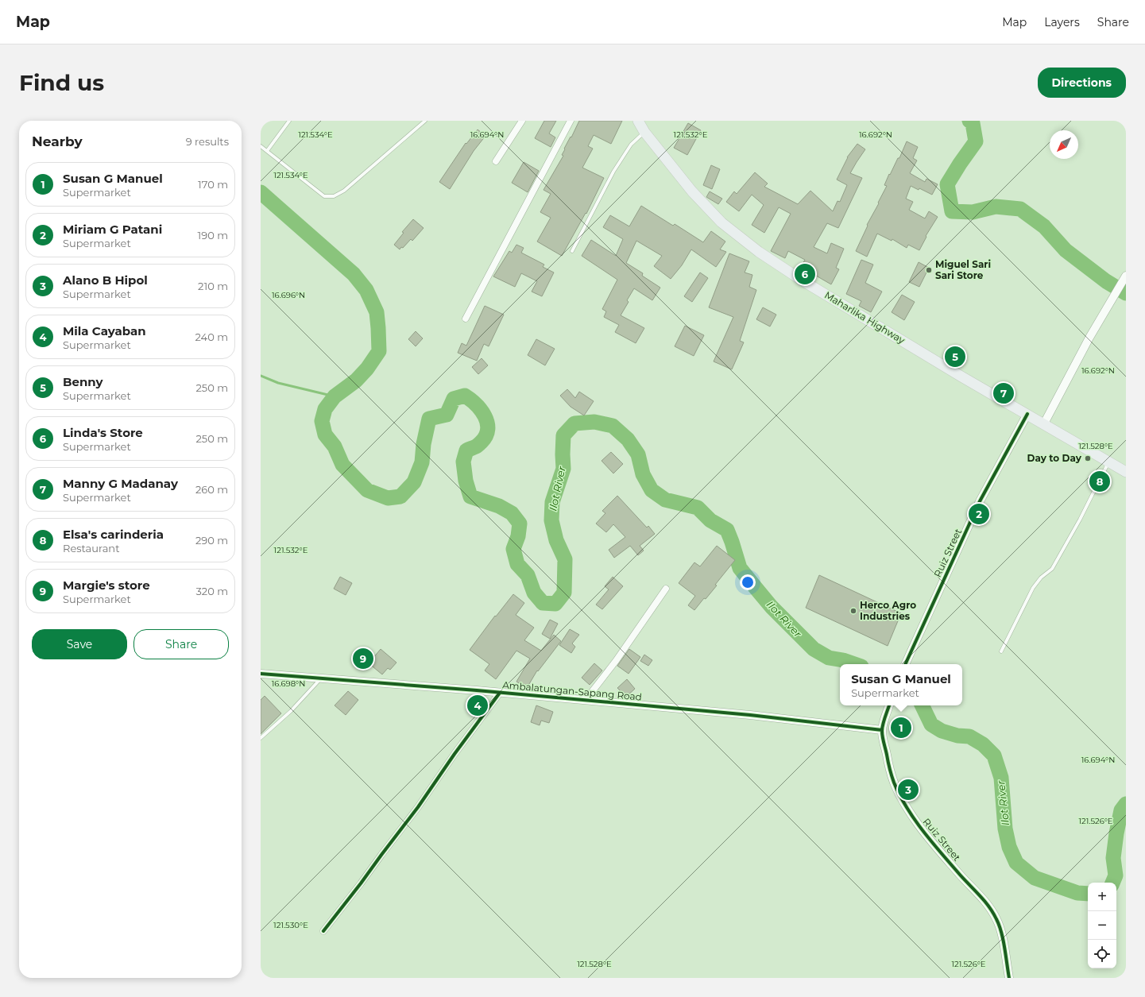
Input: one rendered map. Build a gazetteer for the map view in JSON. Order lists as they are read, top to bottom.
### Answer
{
  "streets": {
    "main road": ["Maharlika Highway"],
    "street": ["Ruiz Street", "Ambalatungan-Sapang Road"]
  },
  "crossings": [
    ["Maharlika Highway", "Ruiz Street"],
    ["Ruiz Street", "Ambalatungan-Sapang Road"]
  ],
  "water": ["Ilot River"],
  "places": ["Miguel Sari Sari Store", "Day to Day", "Herco Agro Industries"],
  "north": "bottom left",
  "page": {
    "header": "Map",
    "nav": ["Map", "Layers", "Share"],
    "buttons": [
      "Directions",
      ["Save", "Share"]
    ],
    "title": "Find us",
    "heading": ["Nearby", "9 results"],
    "list": [
      {
        "mark": "1",
        "name": "Susan G Manuel",
        "note": "Supermarket",
        "value": "170 m"
      },
      {
        "mark": "2",
        "name": "Miriam G Patani",
        "note": "Supermarket",
        "value": "190 m"
      },
      {
        "mark": "3",
        "name": "Alano B Hipol",
        "note": "Supermarket",
        "value": "210 m"
      },
      {
        "mark": "4",
        "name": "Mila Cayaban",
        "note": "Supermarket",
        "value": "240 m"
      },
      {
        "mark": "5",
        "name": "Benny",
        "note": "Supermarket",
        "value": "250 m"
      },
      {
        "mark": "6",
        "name": "Linda's Store",
        "note": "Supermarket",
        "value": "250 m"
      },
      {
        "mark": "7",
        "name": "Manny G Madanay",
        "note": "Supermarket",
        "value": "260 m"
      },
      {
        "mark": "8",
        "name": "Elsa's carinderia",
        "note": "Restaurant",
        "value": "290 m"
      },
      {
        "mark": "9",
        "name": "Margie's store",
        "note": "Supermarket",
        "value": "320 m"
      }
    ],
    "pins": [
      "6",
      "5",
      "7",
      "8",
      "2",
      "9",
      "4",
      "1",
      "3"
    ],
    "popup": ["Susan G Manuel", "Supermarket"],
    "map_buttons": ["+", "−"]
  },
  "coordinates": [
    "121.534°E",
    "16.694°N",
    "121.532°E",
    "16.692°N",
    "16.696°N",
    "121.528°E",
    "16.698°N",
    "121.526°E",
    "121.530°E"
  ]
}
